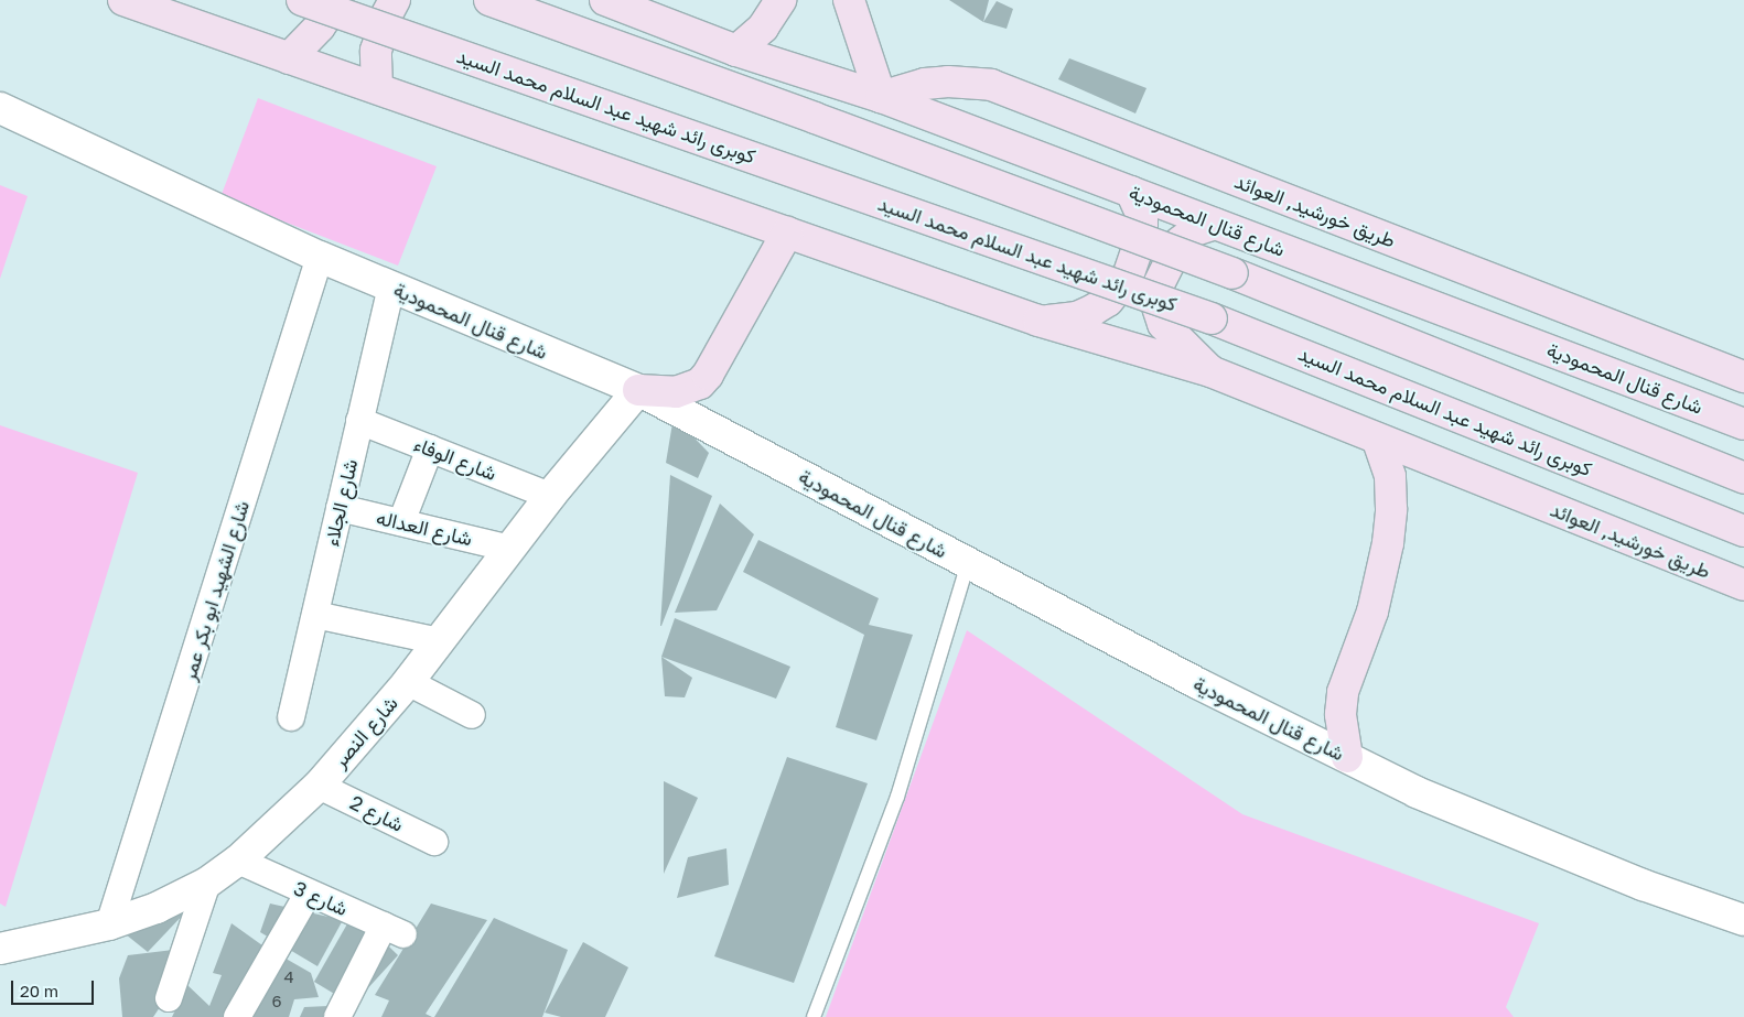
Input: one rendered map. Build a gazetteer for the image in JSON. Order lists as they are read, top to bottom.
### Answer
{
  "streets": {
    "main road": ["كوبرى رائد شهيد عبد السلام محمد السيد", "طريق خورشيد, العوائد", "شارع قنال المحمودية"],
    "street": [
      "شارع الوفاء",
      "شارع الجلاء",
      "شارع العداله",
      "شارع الشهيد ابو بكر عمر",
      "شارع النصر",
      "شارع 2",
      "شارع 3"
    ]
  },
  "crossings": [
    ["طريق خورشيد, العوائد", "شارع قنال المحمودية"],
    ["شارع قنال المحمودية", "شارع الجلاء"],
    ["شارع قنال المحمودية", "شارع الشهيد ابو بكر عمر"],
    ["شارع قنال المحمودية", "شارع النصر"],
    ["شارع الوفاء", "شارع الجلاء"],
    ["شارع الوفاء", "شارع النصر"],
    ["شارع الجلاء", "شارع العداله"],
    ["شارع العداله", "شارع النصر"],
    ["شارع الشهيد ابو بكر عمر", "شارع النصر"],
    ["شارع النصر", "شارع 2"],
    ["شارع النصر", "شارع 3"]
  ],
  "house_numbers": ["4", "6"],
  "scale_bar": "20 m"
}
